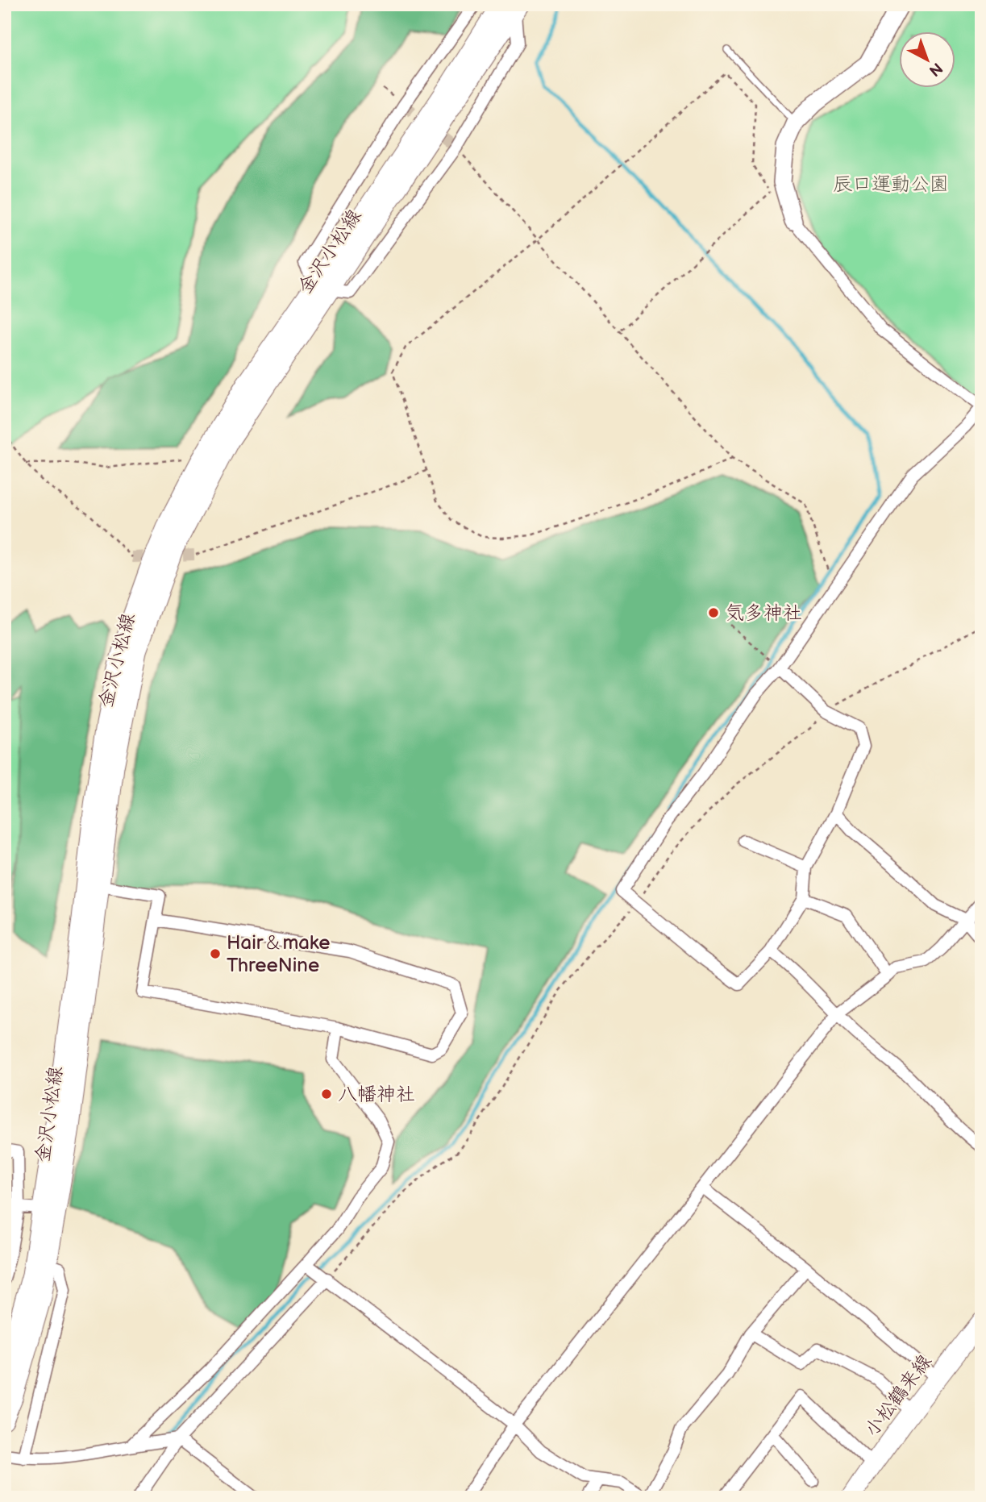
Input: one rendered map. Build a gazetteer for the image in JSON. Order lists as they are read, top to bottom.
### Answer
{
  "streets": {
    "main road": ["金沢小松線", "小松鶴来線"]
  },
  "parks": ["辰口運動公園"],
  "places": ["気多神社", "Hair＆make ThreeNine", "八幡神社"],
  "north": "bottom right"
}
